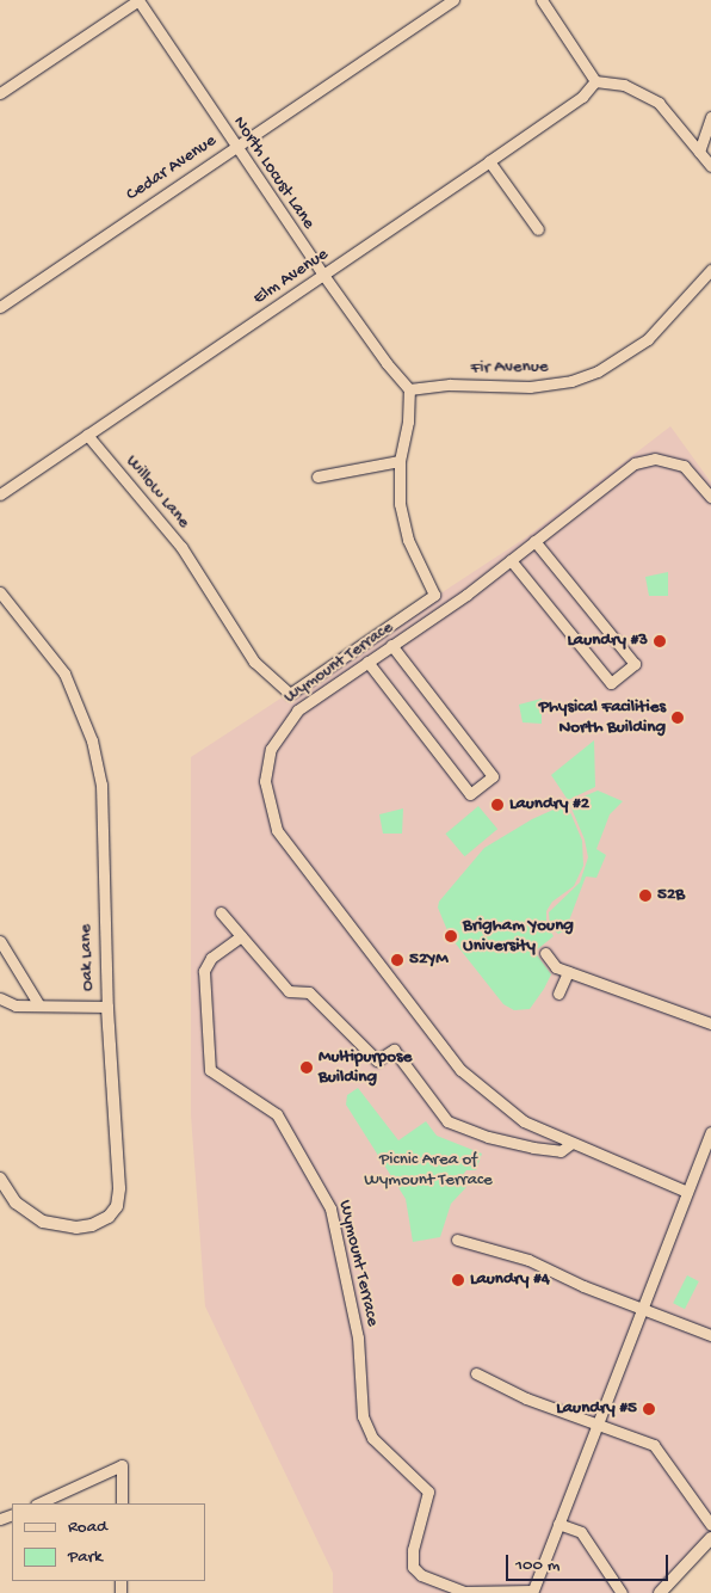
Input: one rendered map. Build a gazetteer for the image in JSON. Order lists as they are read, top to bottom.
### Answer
{
  "streets": {
    "street": [
      "Cedar Avenue",
      "North Locust Lane",
      "Elm Avenue",
      "Fir Avenue",
      "Willow Lane",
      "Wymount Terrace",
      "Oak Lane"
    ]
  },
  "crossings": [
    ["Cedar Avenue", "North Locust Lane"],
    ["North Locust Lane", "Elm Avenue"],
    ["North Locust Lane", "Fir Avenue"],
    ["Elm Avenue", "Willow Lane"]
  ],
  "parks": ["Picnic Area of Wymount Terrace"],
  "places": [
    "Laundry #3",
    "Physical Facilities North Building",
    "Laundry #2",
    "52B",
    "Brigham Young University",
    "52YM",
    "Multipurpose Building",
    "Laundry #4",
    "Laundry #5"
  ],
  "legend": ["Road", "Park"],
  "scale_bar": "100 m"
}
